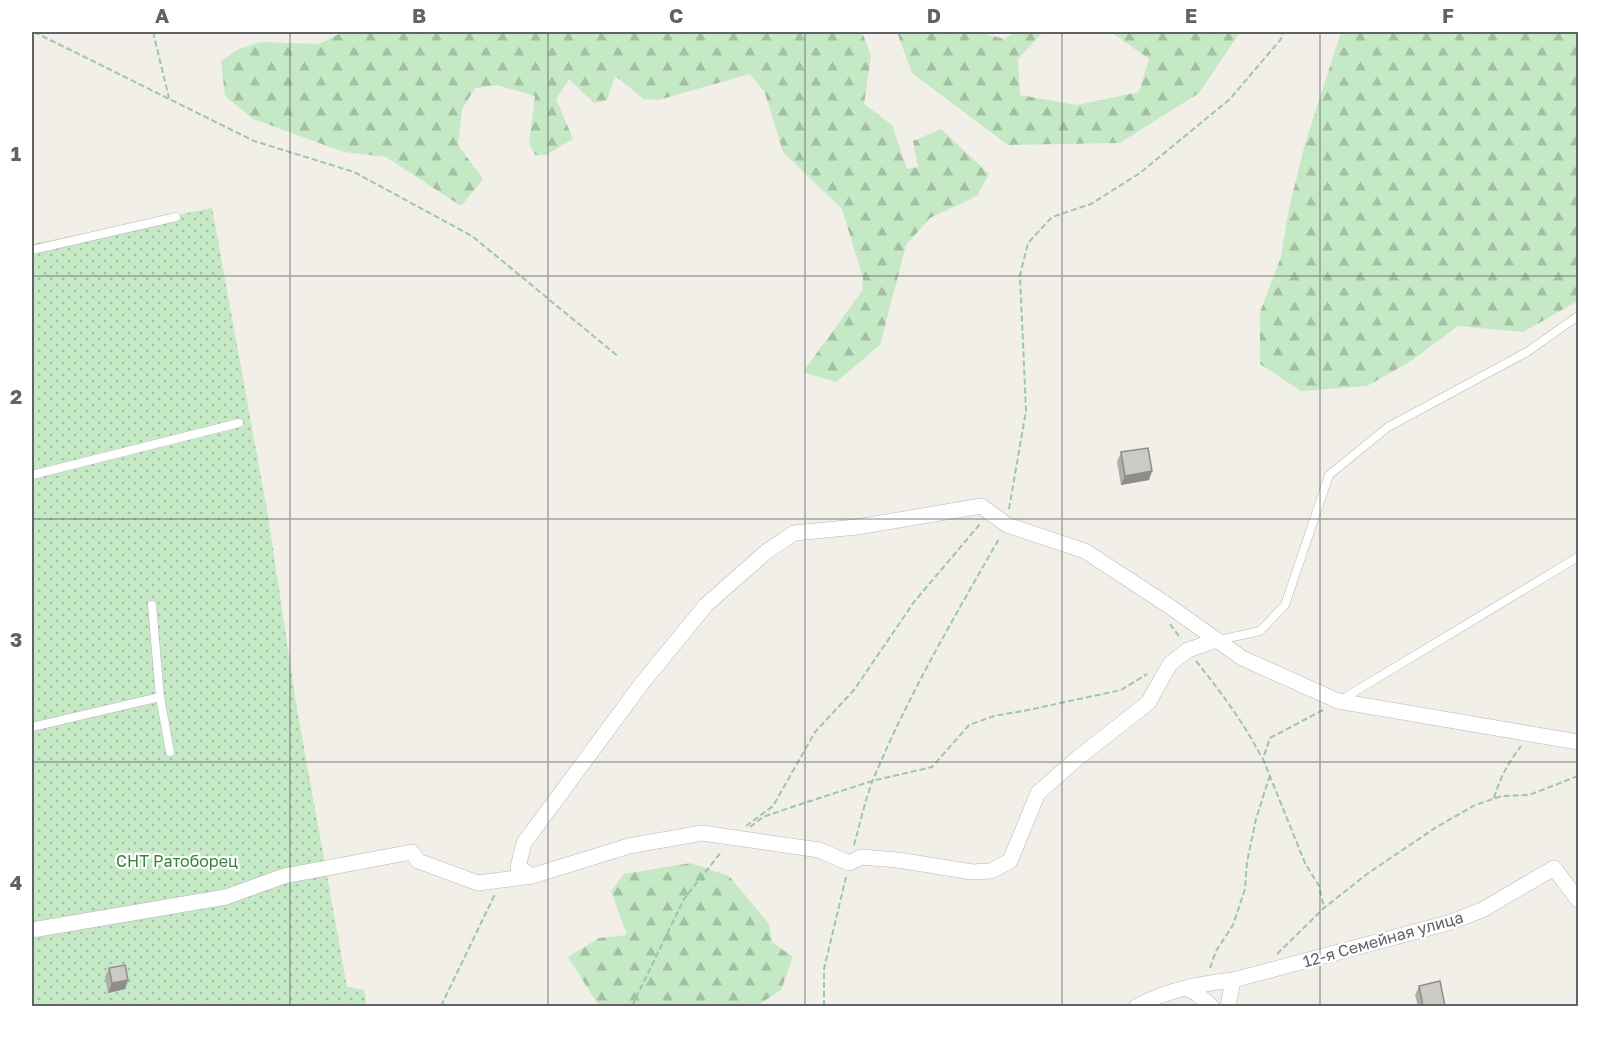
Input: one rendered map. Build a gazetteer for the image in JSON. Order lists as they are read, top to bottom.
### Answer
{
  "streets": {
    "street": ["12-я Семейная улица"]
  },
  "parks": ["СНТ Ратоборец"],
  "grid": {
    "columns": [
      "A",
      "B",
      "C",
      "D",
      "E",
      "F"
    ],
    "rows": [
      "1",
      "2",
      "3",
      "4"
    ]
  }
}
